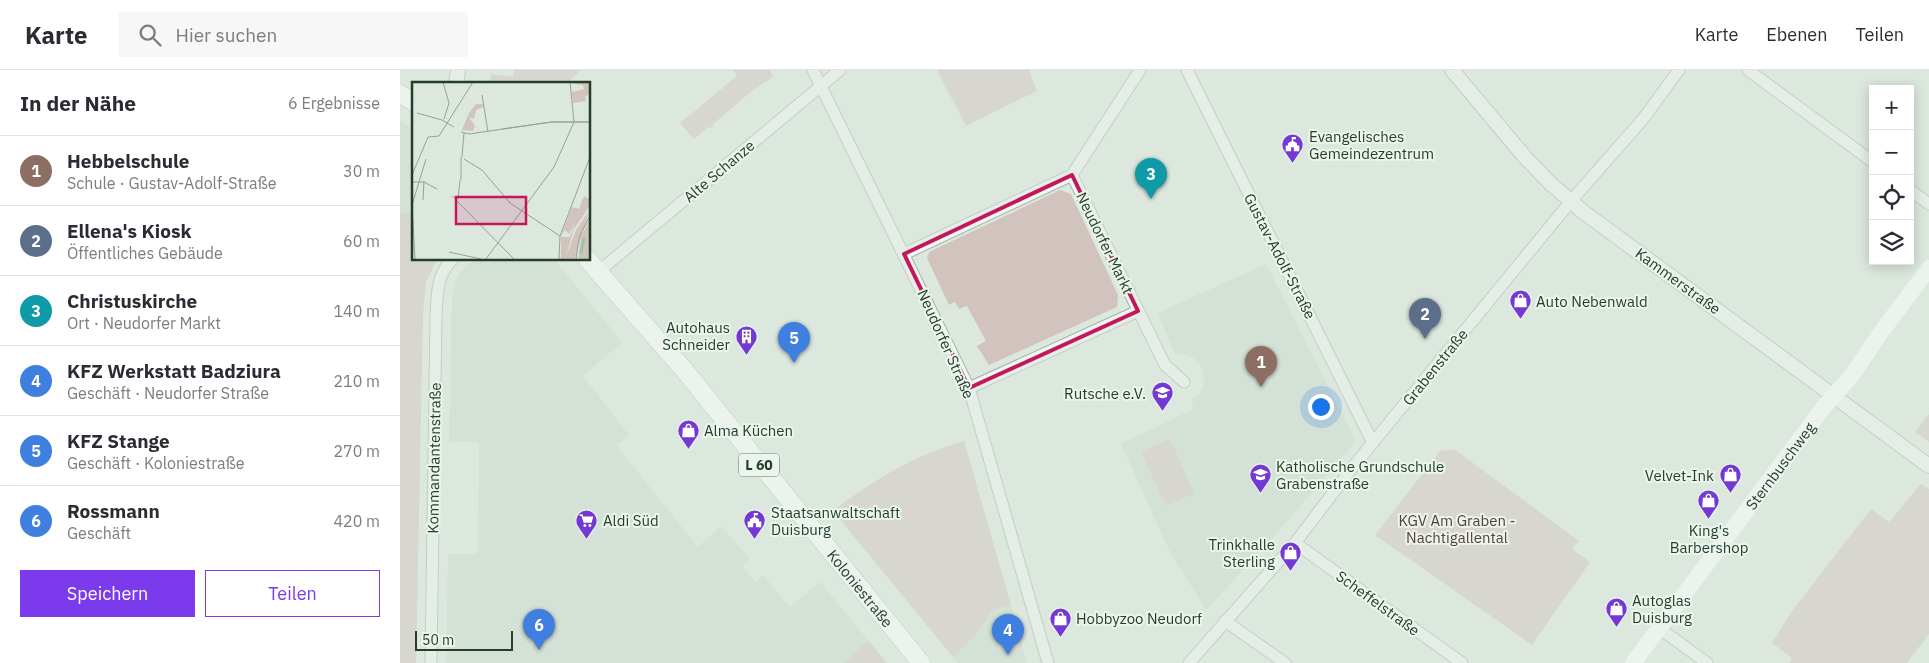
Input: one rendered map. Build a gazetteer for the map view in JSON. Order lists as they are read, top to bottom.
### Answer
{
  "streets": {
    "main road": ["L 60", "Sternbuschweg", "Koloniestraße"],
    "street": [
      "Alte Schanze",
      "Neudorfer Markt",
      "Gustav-Adolf-Straße",
      "Kammerstraße",
      "Neudorfer Straße",
      "Grabenstraße",
      "Kommandantenstraße",
      "Scheffelstraße"
    ]
  },
  "crossings": [
    ["Alte Schanze", "Neudorfer Straße"],
    ["Alte Schanze", "Koloniestraße"],
    ["Neudorfer Markt", "Neudorfer Straße"],
    ["Gustav-Adolf-Straße", "Grabenstraße"],
    ["Kammerstraße", "Grabenstraße"],
    ["Kammerstraße", "Sternbuschweg"],
    ["Grabenstraße", "Scheffelstraße"]
  ],
  "parks": ["KGV Am Graben - Nachtigallental"],
  "places": {
    "public building": ["Evangelisches Gemeindezentrum", "Staatsanwaltschaft Duisburg"],
    "shop": [
      "Auto Nebenwald",
      "Alma Küchen",
      "Velvet-Ink",
      "King's Barbershop",
      "Trinkhalle Sterling",
      "Autoglas Duisburg",
      "Hobbyzoo Neudorf"
    ],
    "building": ["Autohaus Schneider"],
    "school or university": ["Rutsche e.V.", "Katholische Grundschule Grabenstraße"],
    "supermarket": ["Aldi Süd"]
  },
  "scale_bar": "50 m",
  "page": {
    "header": "Karte",
    "search": "Hier suchen",
    "nav": ["Karte", "Ebenen", "Teilen"],
    "heading": ["In der Nähe", "6 Ergebnisse"],
    "map_buttons": ["+", "−"],
    "list": [
      {
        "mark": "1",
        "name": "Hebbelschule",
        "note": "Schule · Gustav-Adolf-Straße",
        "value": "30 m"
      },
      {
        "mark": "2",
        "name": "Ellena's Kiosk",
        "note": "Öffentliches Gebäude",
        "value": "60 m"
      },
      {
        "mark": "3",
        "name": "Christuskirche",
        "note": "Ort · Neudorfer Markt",
        "value": "140 m"
      },
      {
        "mark": "4",
        "name": "KFZ Werkstatt Badziura",
        "note": "Geschäft · Neudorfer Straße",
        "value": "210 m"
      },
      {
        "mark": "5",
        "name": "KFZ Stange",
        "note": "Geschäft · Koloniestraße",
        "value": "270 m"
      },
      {
        "mark": "6",
        "name": "Rossmann",
        "note": "Geschäft",
        "value": "420 m"
      }
    ],
    "pins": [
      "3",
      "2",
      "5",
      "1",
      "6",
      "4"
    ],
    "buttons": ["Speichern", "Teilen"],
    "scale": "50 m"
  }
}
